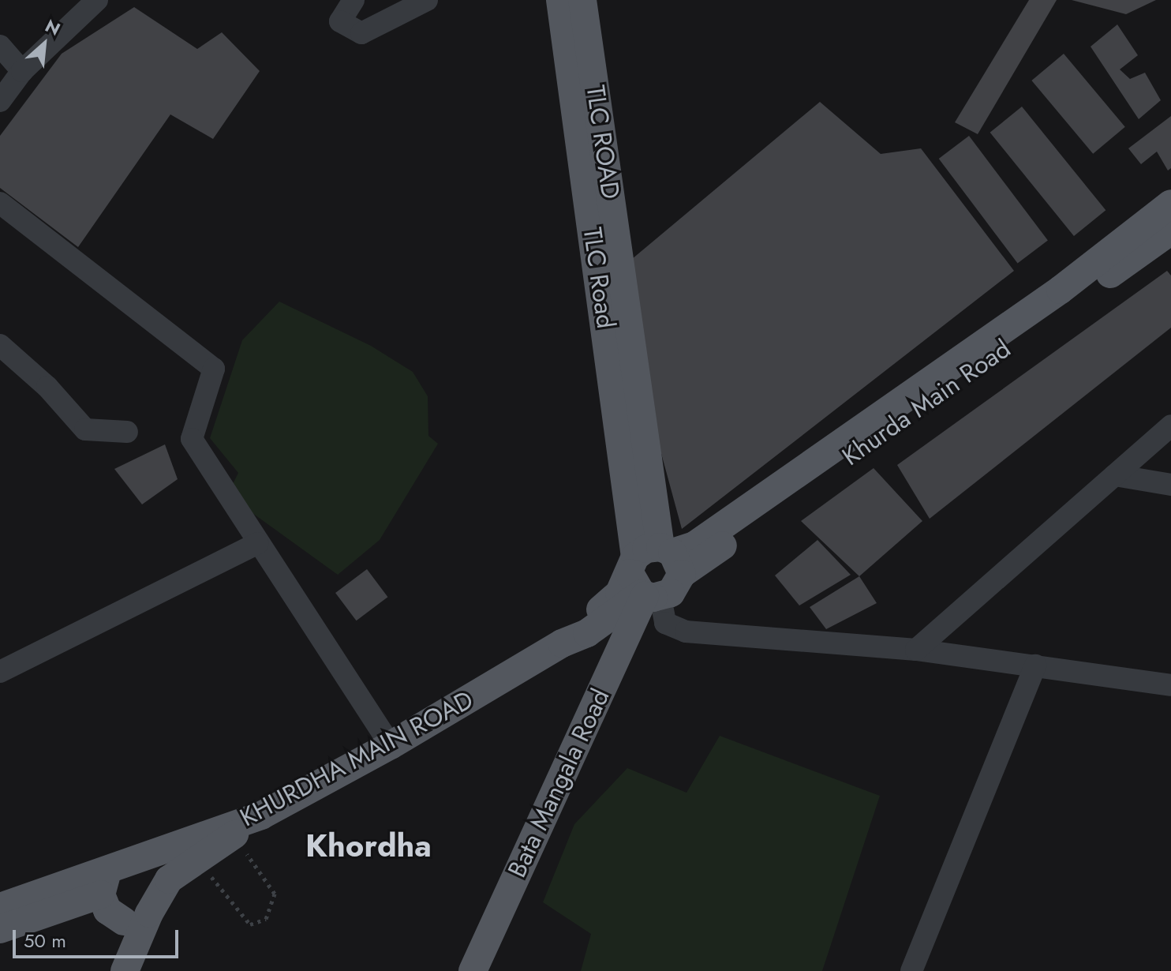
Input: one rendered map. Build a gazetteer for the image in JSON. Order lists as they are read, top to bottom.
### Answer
{
  "streets": {
    "main road": [
      "TLC ROAD",
      "TLC Road",
      "Khurda Main Road",
      "KHURDHA MAIN ROAD",
      "Bata Mangala Road"
    ]
  },
  "crossings": [
    ["TLC ROAD", "TLC Road"],
    ["TLC ROAD", "Khurda Main Road"],
    ["TLC ROAD", "KHURDHA MAIN ROAD"],
    ["TLC ROAD", "Bata Mangala Road"],
    ["TLC Road", "Khurda Main Road"],
    ["TLC Road", "KHURDHA MAIN ROAD"],
    ["TLC Road", "Bata Mangala Road"],
    ["Khurda Main Road", "KHURDHA MAIN ROAD"],
    ["Khurda Main Road", "Bata Mangala Road"],
    ["KHURDHA MAIN ROAD", "Bata Mangala Road"]
  ],
  "districts": ["Khordha"],
  "scale_bar": "50 m",
  "north": "top right"
}
